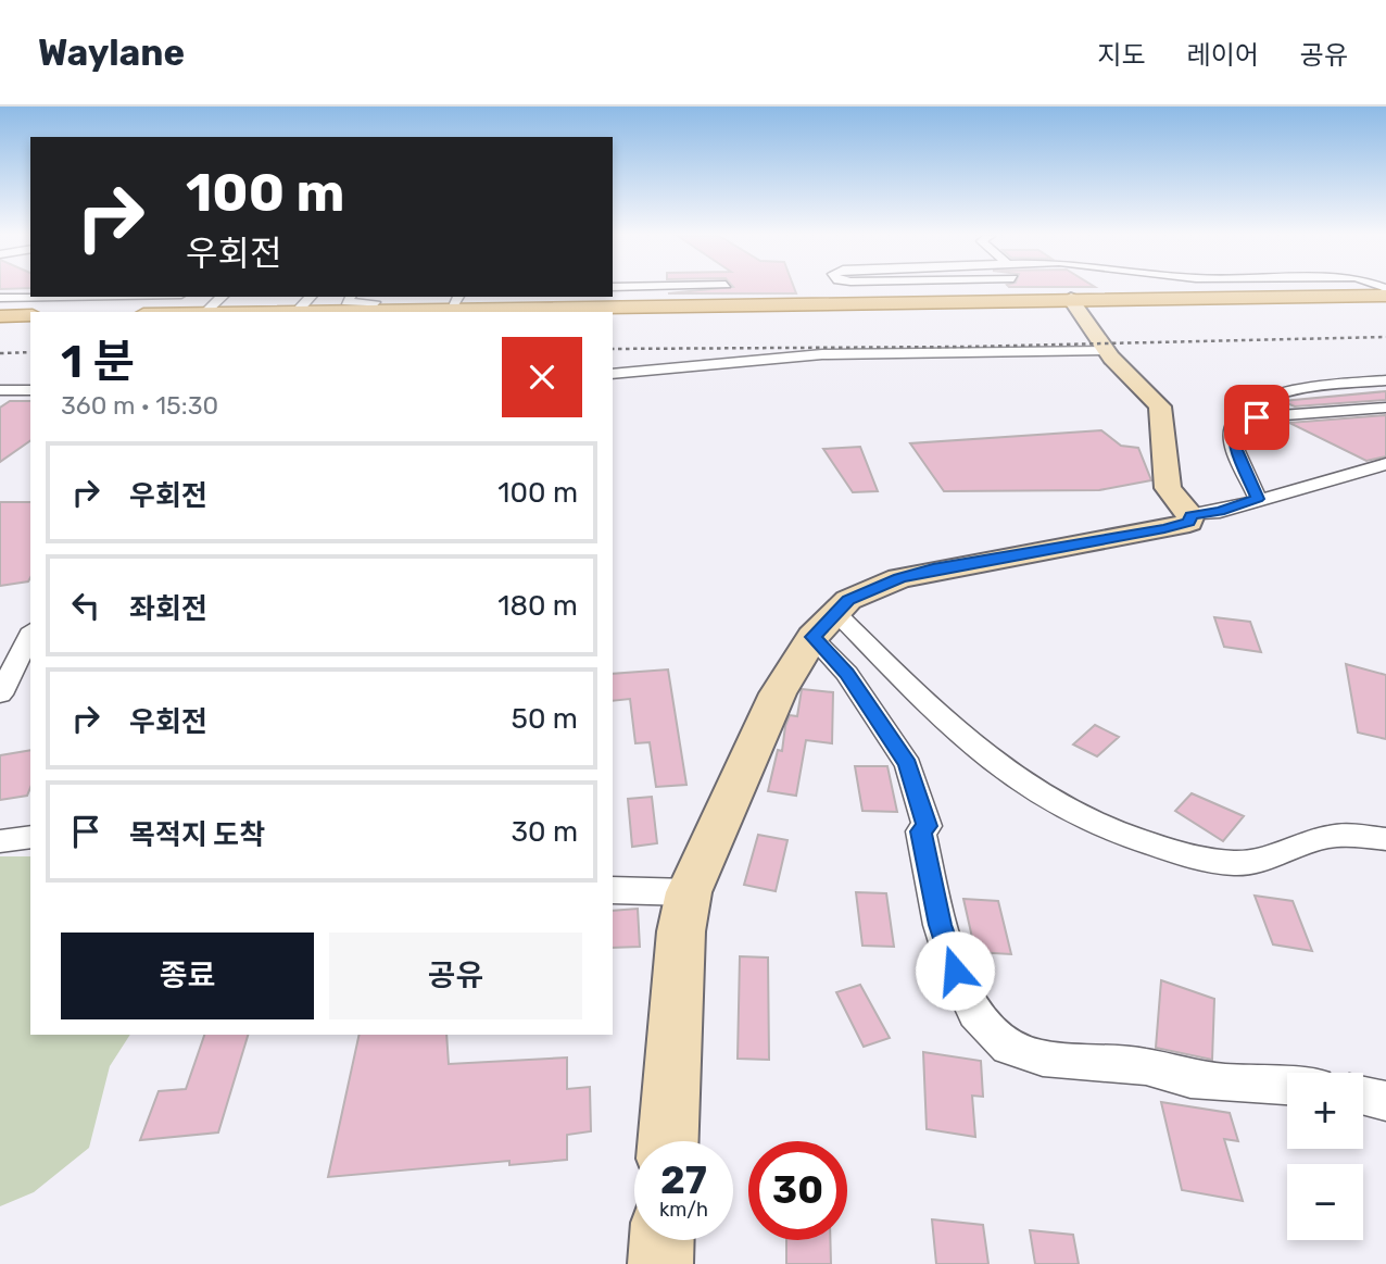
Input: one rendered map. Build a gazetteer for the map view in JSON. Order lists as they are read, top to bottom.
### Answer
{
  "page": {
    "header": "Waylane",
    "nav": ["지도", "레이어", "공유"],
    "turn": ["100 m", "우회전"],
    "heading": ["1 분", "360 m · 15:30"],
    "list": [
      {
        "name": "우회전",
        "value": "100 m"
      },
      {
        "name": "좌회전",
        "value": "180 m"
      },
      {
        "name": "우회전",
        "value": "50 m"
      },
      {
        "name": "목적지 도착",
        "value": "30 m"
      }
    ],
    "buttons": ["종료", "공유"],
    "map_buttons": ["+", "−"],
    "speed": "27 km/h",
    "limit": "30"
  }
}
